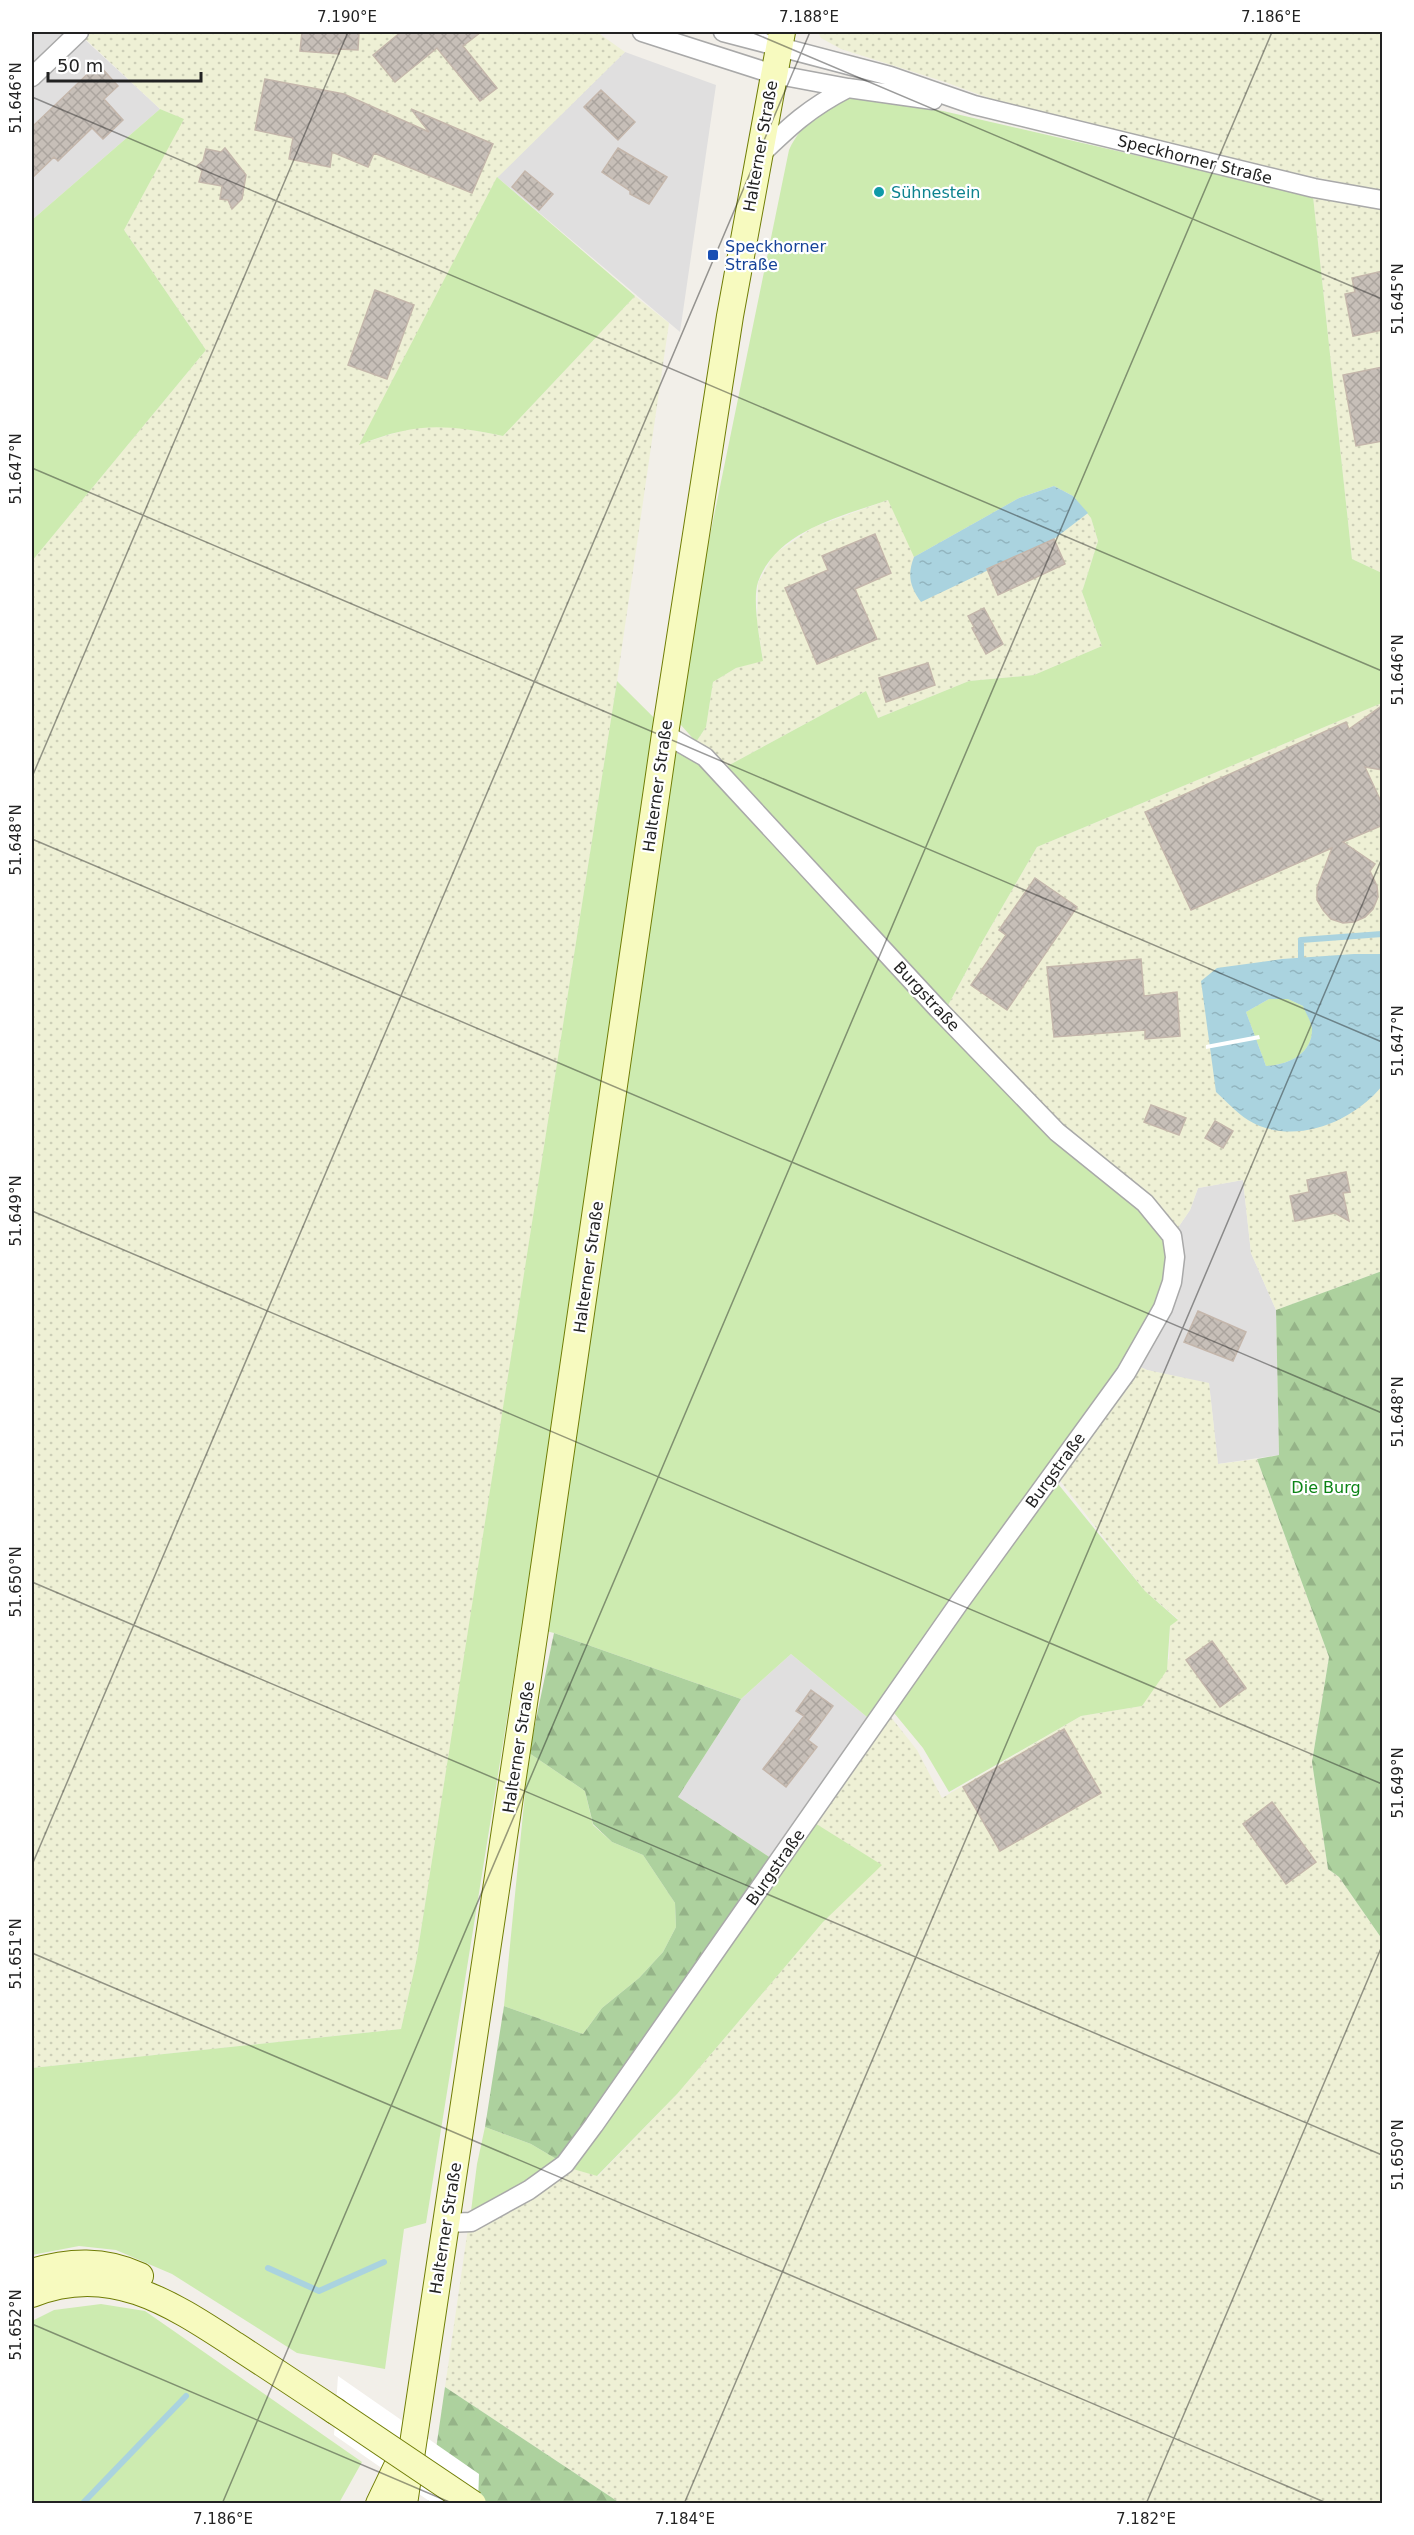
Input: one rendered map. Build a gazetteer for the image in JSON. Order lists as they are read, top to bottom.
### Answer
{
  "streets": {
    "main road": ["Halterner Straße"],
    "street": ["Speckhorner Straße", "Burgstraße"]
  },
  "crossings": [
    ["Halterner Straße", "Speckhorner Straße"],
    ["Halterner Straße", "Burgstraße"]
  ],
  "parks": ["Die Burg"],
  "places": {
    "other": ["Sühnestein"],
    "transit": ["Speckhorner Straße"]
  },
  "scale_bar": "50 m",
  "coordinates": [
    "7.190°E",
    "7.188°E",
    "7.186°E",
    "51.646°N",
    "51.645°N",
    "51.647°N",
    "51.648°N",
    "51.649°N",
    "51.650°N",
    "51.651°N",
    "51.652°N",
    "7.184°E",
    "7.182°E"
  ]
}
